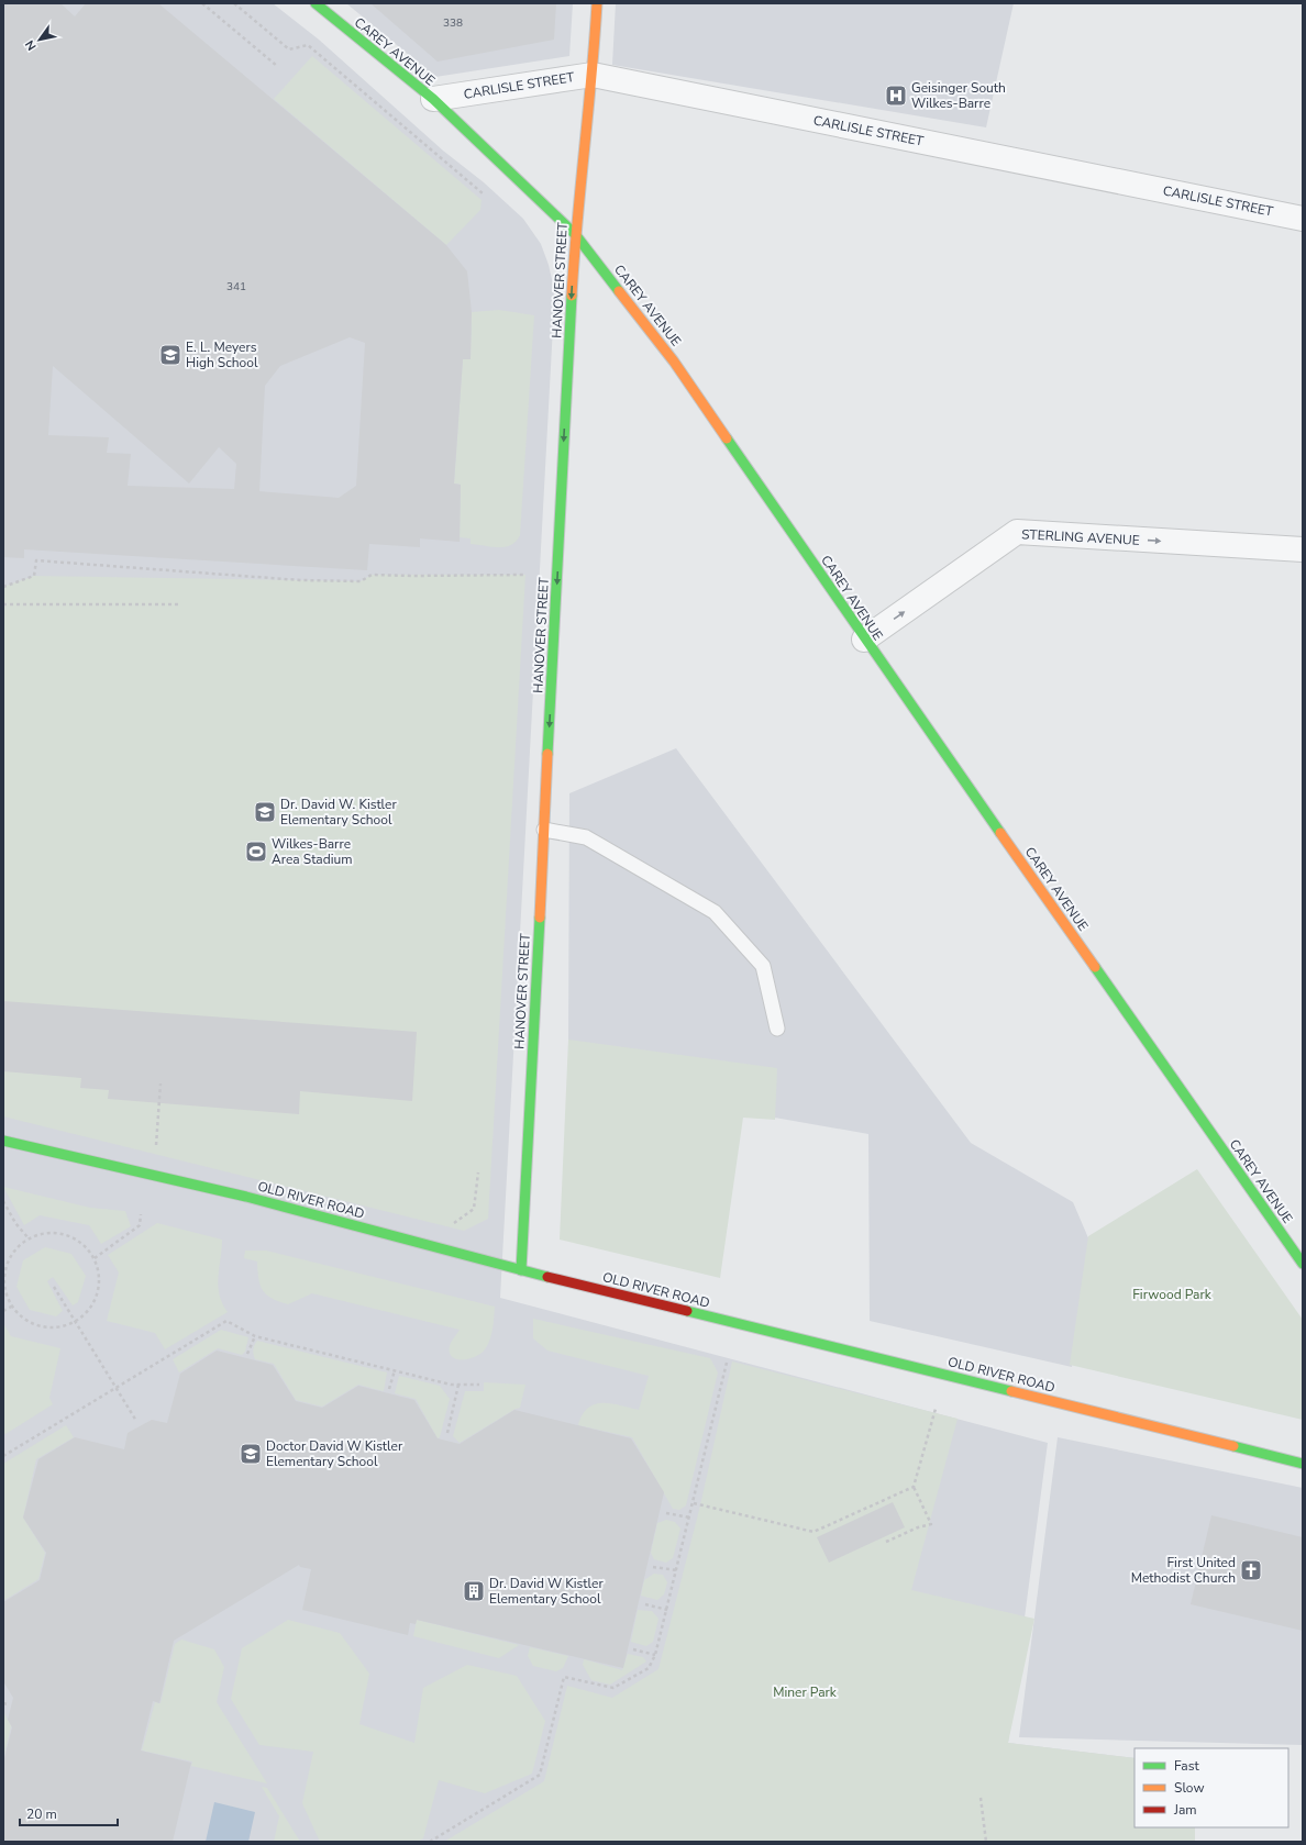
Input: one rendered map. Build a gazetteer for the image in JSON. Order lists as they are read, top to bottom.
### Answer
{
  "streets": {
    "street": [
      "CAREY AVENUE",
      "CARLISLE STREET",
      "HANOVER STREET",
      "STERLING AVENUE",
      "OLD RIVER ROAD"
    ]
  },
  "crossings": [
    ["CAREY AVENUE", "CARLISLE STREET"],
    ["CAREY AVENUE", "HANOVER STREET"],
    ["CAREY AVENUE", "STERLING AVENUE"],
    ["CARLISLE STREET", "HANOVER STREET"],
    ["HANOVER STREET", "OLD RIVER ROAD"]
  ],
  "one_way": ["HANOVER STREET", "STERLING AVENUE"],
  "parks": ["Firwood Park", "Miner Park"],
  "places": {
    "hospital": ["Geisinger South Wilkes-Barre"],
    "school or university": ["E. L. Meyers High School", "Dr. David W. Kistler Elementary School", "Doctor David W Kistler Elementary School"],
    "sports": ["Wilkes-Barre Area Stadium"],
    "church": ["First United Methodist Church"],
    "building": ["Dr. David W Kistler Elementary School"]
  },
  "house_numbers": ["338", "341"],
  "legend": ["Fast", "Slow", "Jam"],
  "scale_bar": "20 m",
  "north": "bottom left"
}
